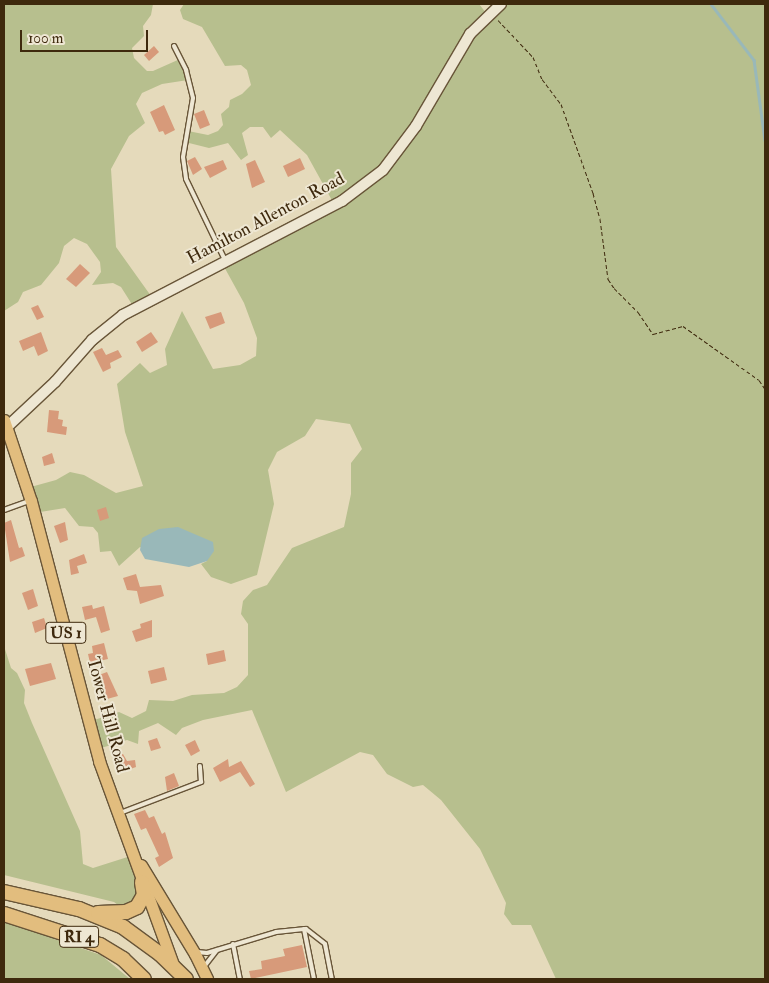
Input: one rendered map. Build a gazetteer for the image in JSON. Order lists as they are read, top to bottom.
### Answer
{
  "streets": {
    "highway": ["RI 4"],
    "main road": ["US 1", "Tower Hill Road"],
    "street": ["Hamilton Allenton Road"]
  },
  "crossings": [
    ["Hamilton Allenton Road", "Tower Hill Road"],
    ["Tower Hill Road", "RI 4"]
  ],
  "scale_bar": "100 m"
}
